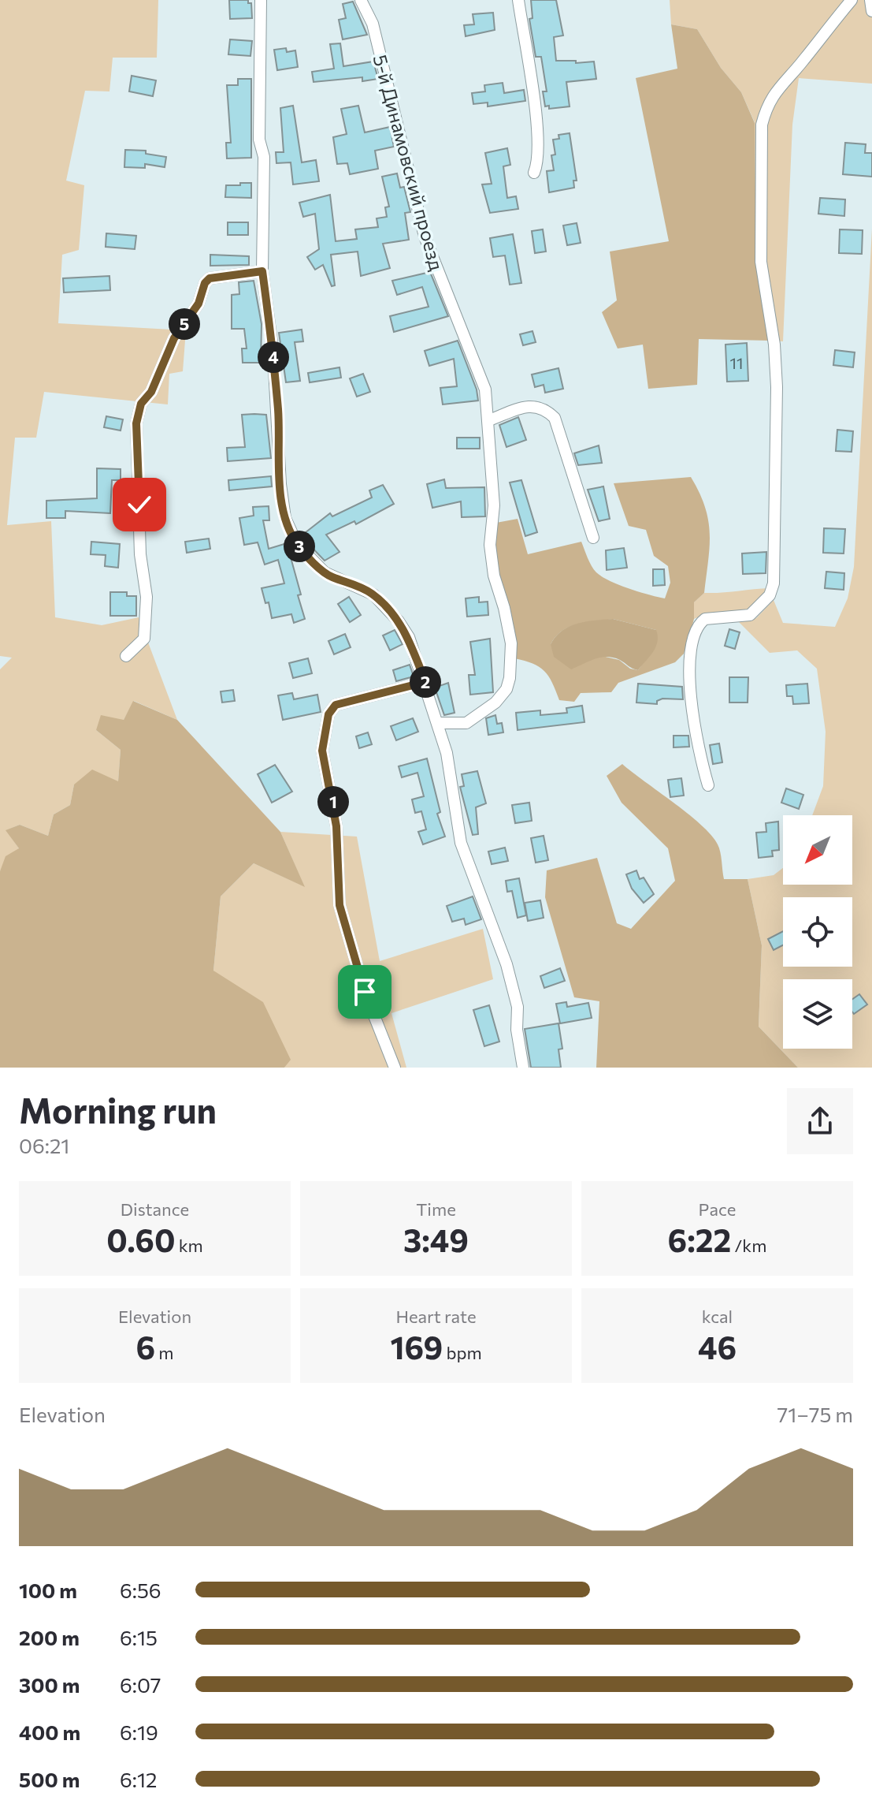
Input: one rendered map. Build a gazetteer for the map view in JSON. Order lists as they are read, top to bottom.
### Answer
{
  "streets": {
    "street": ["5-й Динамовский проезд"]
  },
  "house_numbers": ["11"],
  "north": "bottom left",
  "page": {
    "pins": [
      "5",
      "4",
      "3",
      "2",
      "1"
    ],
    "heading": ["Morning run", "06:21"],
    "stats": [
      ["Distance", "0.60 km"],
      ["Time", "3:49"],
      ["Pace", "6:22 /km"],
      ["Elevation", "6 m"],
      ["Heart rate", "169 bpm"],
      ["kcal", "46"]
    ],
    "chart": ["Elevation", "71–75 m"],
    "list": [
      {
        "name": "100 m",
        "note": "6:56"
      },
      {
        "name": "200 m",
        "note": "6:15"
      },
      {
        "name": "300 m",
        "note": "6:07"
      },
      {
        "name": "400 m",
        "note": "6:19"
      },
      {
        "name": "500 m",
        "note": "6:12"
      }
    ]
  }
}
